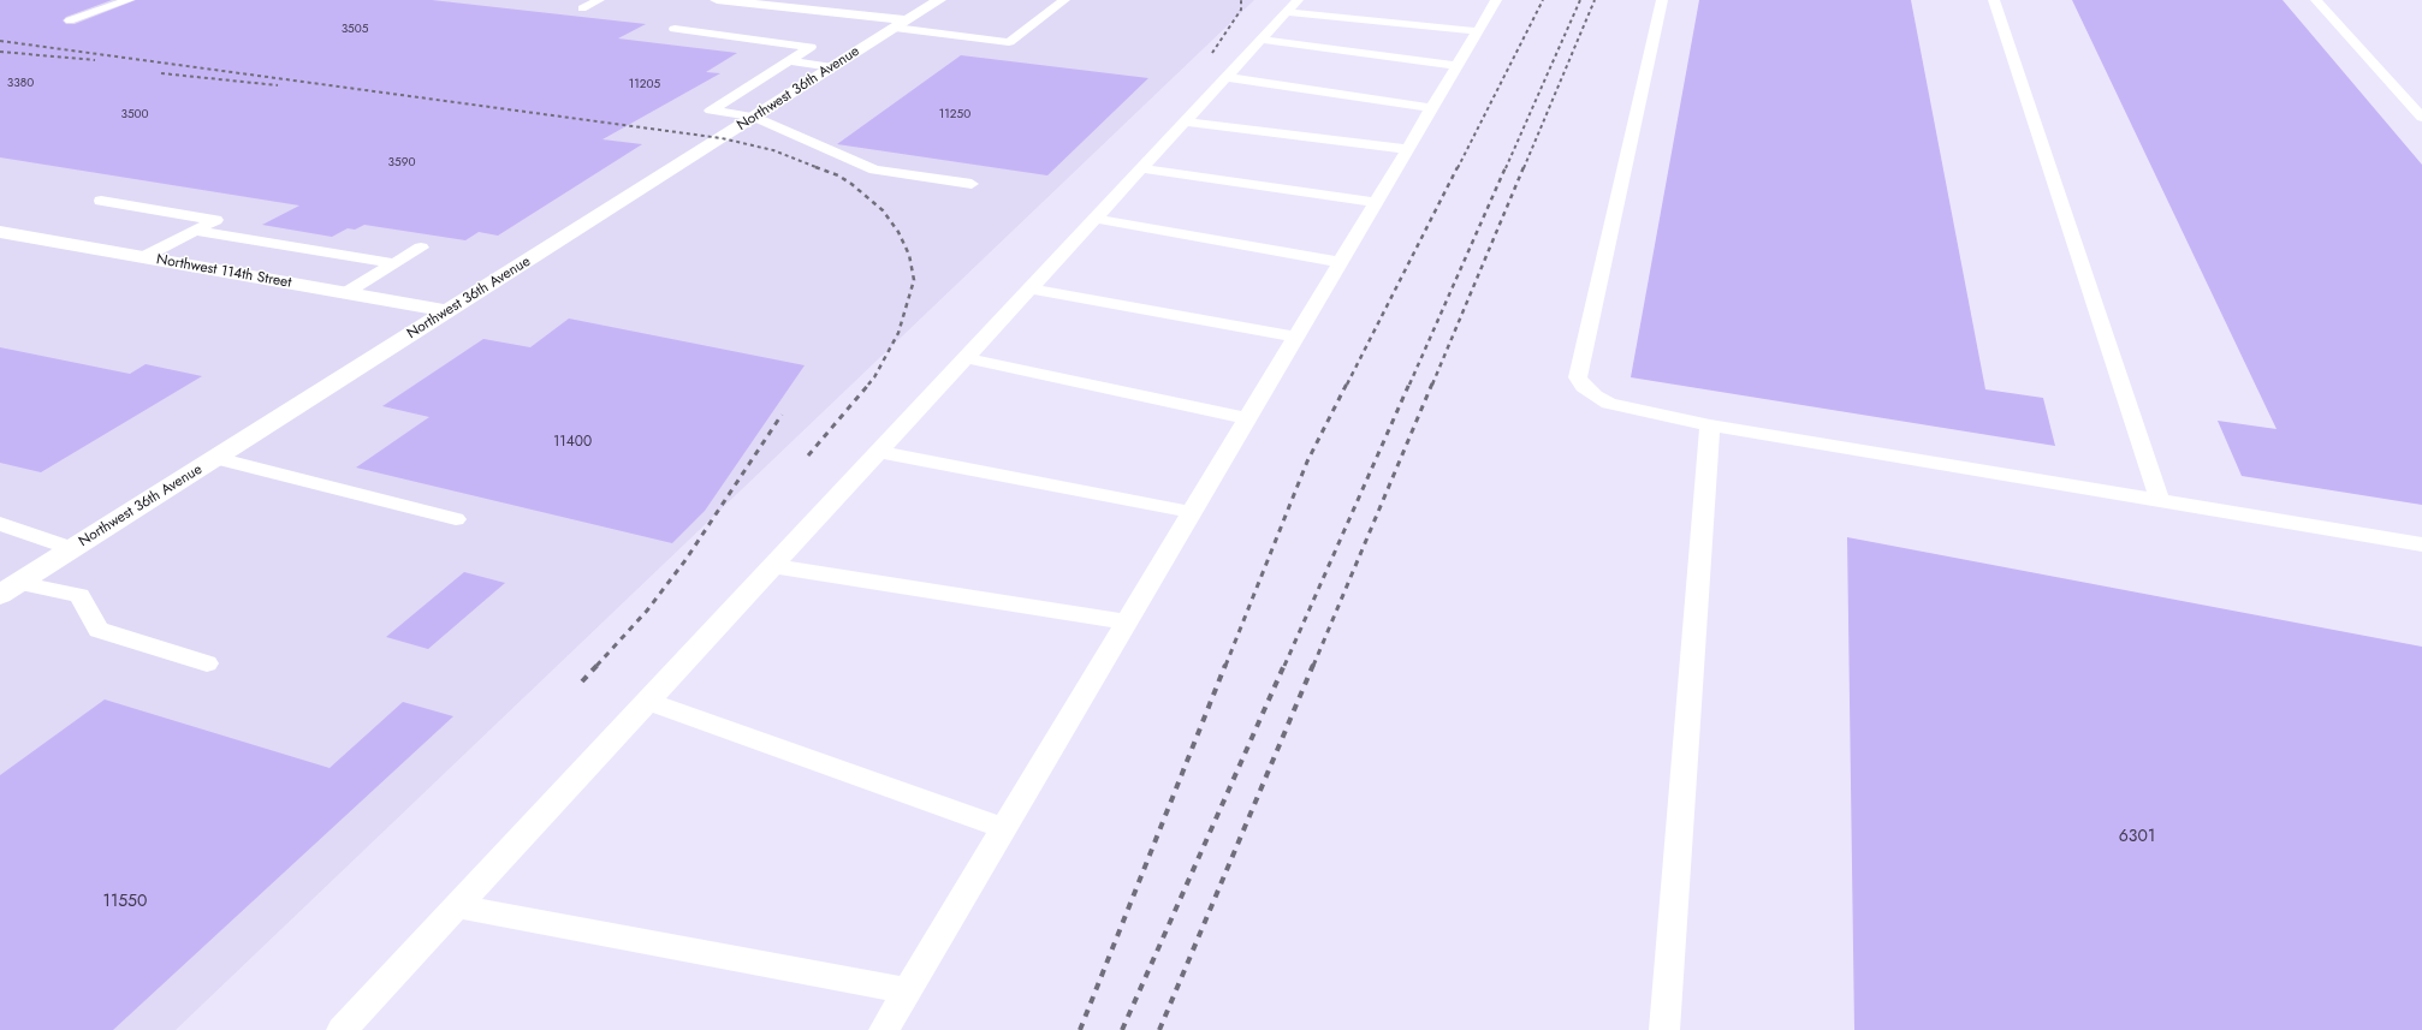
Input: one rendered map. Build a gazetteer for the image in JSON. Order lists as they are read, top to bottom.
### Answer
{
  "streets": {
    "street": ["Northwest 36th Avenue", "Northwest 114th Street"]
  },
  "crossings": [
    ["Northwest 36th Avenue", "Northwest 114th Street"]
  ],
  "house_numbers": [
    "3505",
    "3380",
    "11205",
    "3500",
    "11250",
    "3590",
    "11400",
    "6301",
    "11550"
  ]
}
